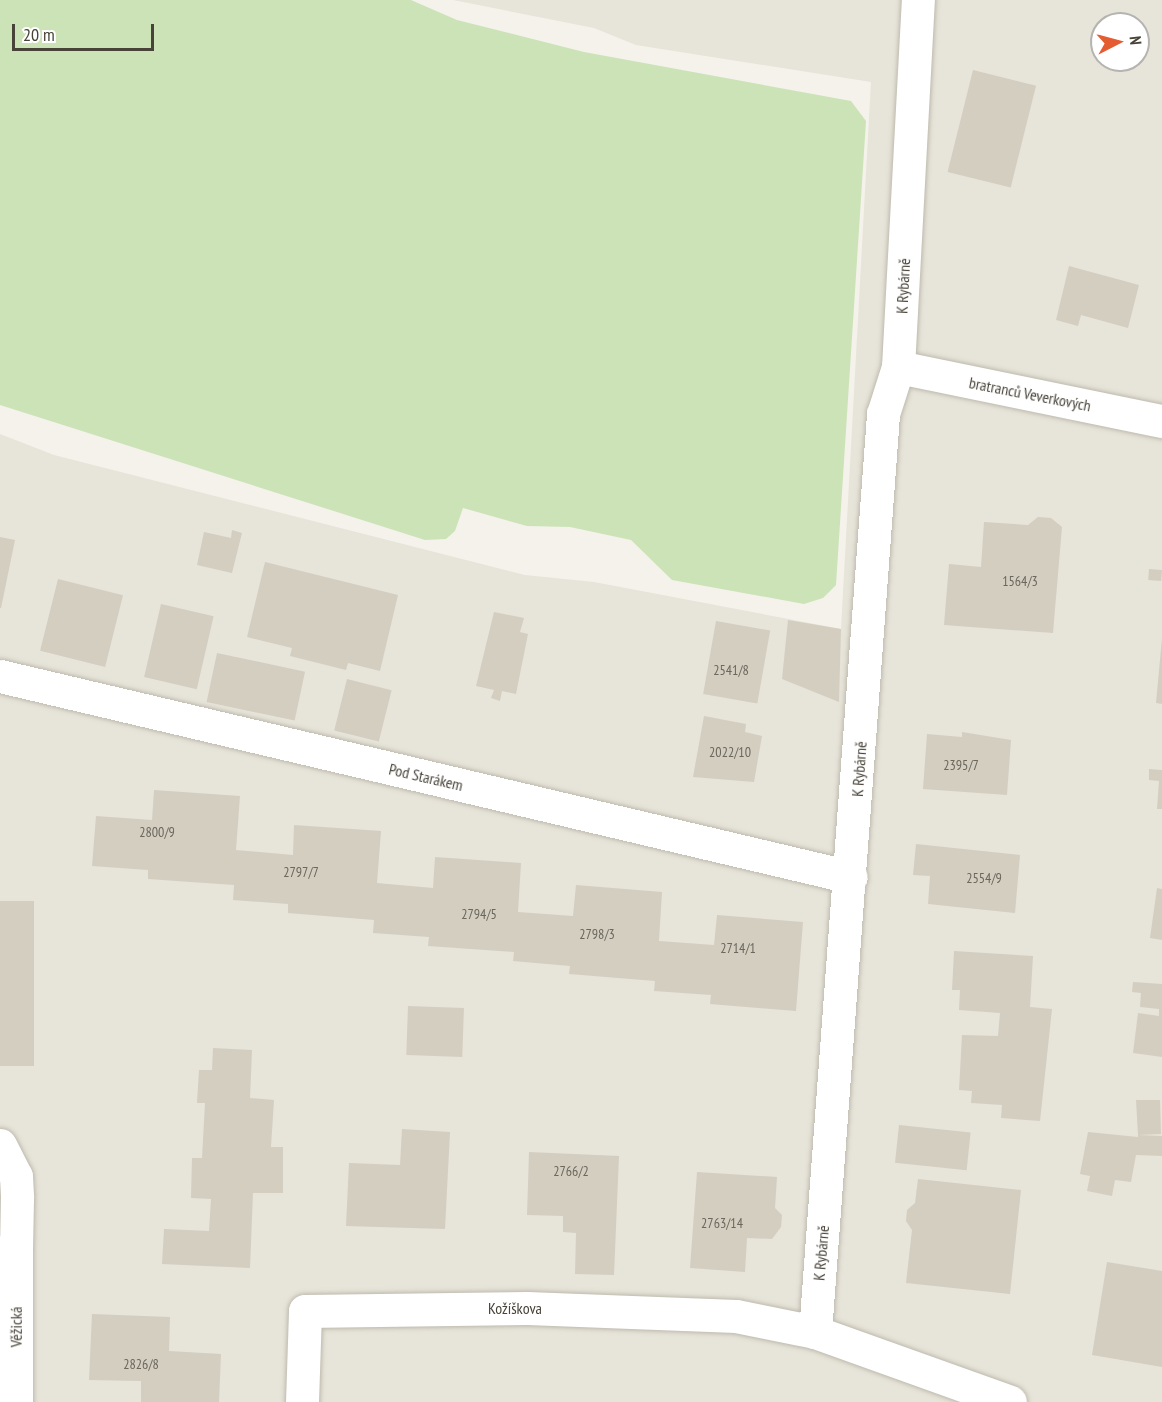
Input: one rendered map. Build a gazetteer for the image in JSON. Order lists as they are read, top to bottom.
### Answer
{
  "streets": {
    "street": [
      "K Rybárně",
      "bratranců Veverkových",
      "Pod Starákem",
      "Kožíškova",
      "Věžická"
    ]
  },
  "crossings": [
    ["K Rybárně", "bratranců Veverkových"],
    ["K Rybárně", "Pod Starákem"],
    ["K Rybárně", "Kožíškova"]
  ],
  "house_numbers": [
    "1564/3",
    "2541/8",
    "2022/10",
    "2395/7",
    "2800/9",
    "2797/7",
    "2554/9",
    "2794/5",
    "2798/3",
    "2714/1",
    "2766/2",
    "2763/14",
    "2826/8"
  ],
  "scale_bar": "20 m",
  "north": "right"
}
